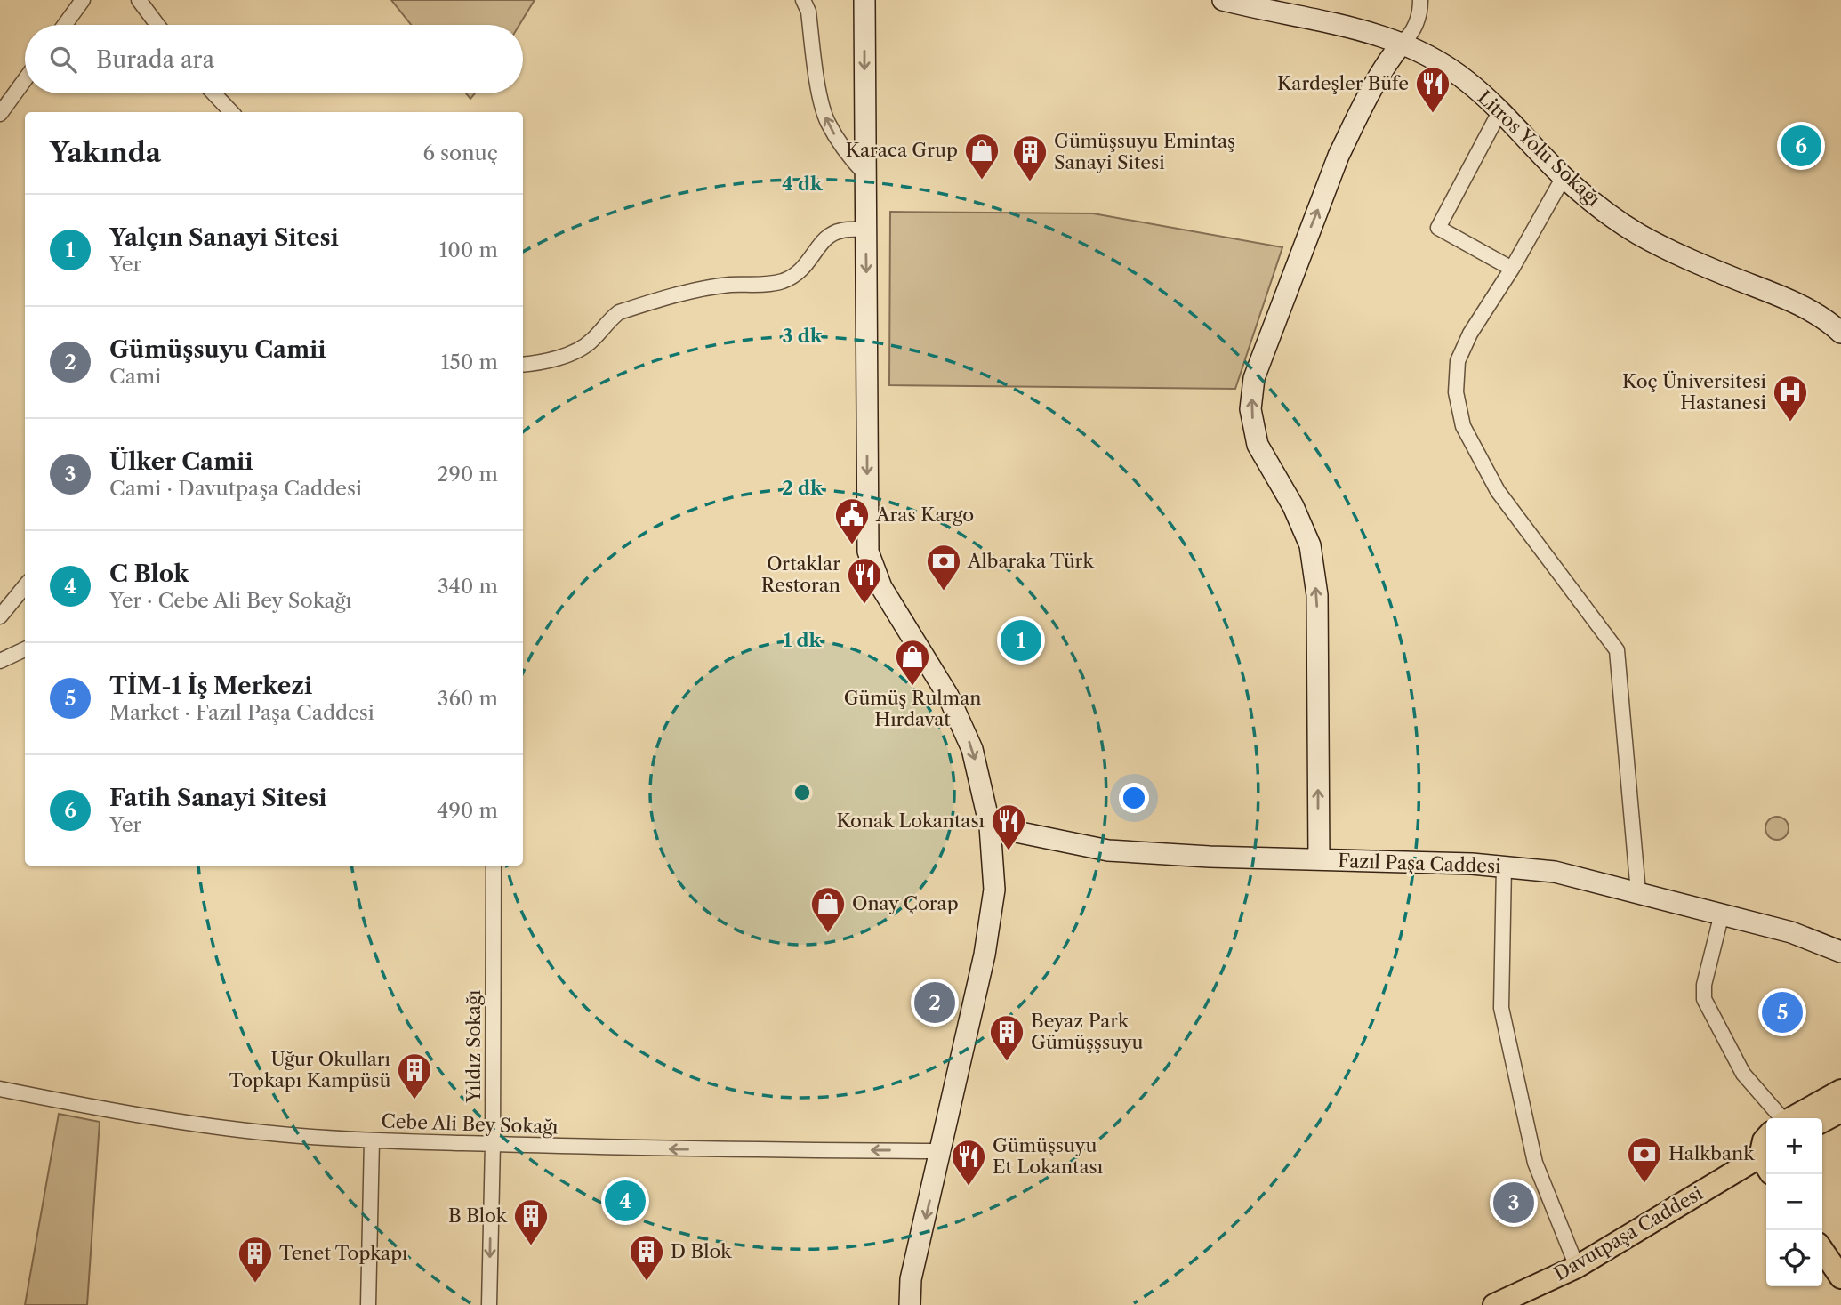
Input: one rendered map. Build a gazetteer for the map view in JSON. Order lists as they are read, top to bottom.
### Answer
{
  "streets": {
    "main road": ["Litros Yolu Sokağı", "Fazıl Paşa Caddesi", "Davutpaşa Caddesi"],
    "street": ["Yıldız Sokağı", "Cebe Ali Bey Sokağı"]
  },
  "crossings": [
    ["Yıldız Sokağı", "Cebe Ali Bey Sokağı"]
  ],
  "one_way": ["Cebe Ali Bey Sokağı"],
  "places": {
    "restaurant": [
      "Kardeşler Büfe",
      "Ortaklar Restoran",
      "Konak Lokantası",
      "Gümüşsuyu Et Lokantası"
    ],
    "shop": ["Karaca Grup", "Gümüş Rulman Hırdavat", "Onay Çorap"],
    "building": [
      "Gümüşsuyu Emintaş Sanayi Sitesi",
      "Beyaz Park Gümüşşsuyu",
      "Uğur Okulları Topkapı Kampüsü",
      "B Blok",
      "D Blok",
      "Tenet Topkapı"
    ],
    "hospital": ["Koç Üniversitesi Hastanesi"],
    "public building": ["Aras Kargo"],
    "bank": ["Albaraka Türk", "Halkbank"]
  },
  "page": {
    "search": "Burada ara",
    "heading": ["Yakında", "6 sonuç"],
    "pins": [
      "6",
      "1",
      "2",
      "5",
      "4",
      "3"
    ],
    "list": [
      {
        "mark": "1",
        "name": "Yalçın Sanayi Sitesi",
        "note": "Yer",
        "value": "100 m"
      },
      {
        "mark": "2",
        "name": "Gümüşsuyu Camii",
        "note": "Cami",
        "value": "150 m"
      },
      {
        "mark": "3",
        "name": "Ülker Camii",
        "note": "Cami · Davutpaşa Caddesi",
        "value": "290 m"
      },
      {
        "mark": "4",
        "name": "C Blok",
        "note": "Yer · Cebe Ali Bey Sokağı",
        "value": "340 m"
      },
      {
        "mark": "5",
        "name": "TİM-1 İş Merkezi",
        "note": "Market · Fazıl Paşa Caddesi",
        "value": "360 m"
      },
      {
        "mark": "6",
        "name": "Fatih Sanayi Sitesi",
        "note": "Yer",
        "value": "490 m"
      }
    ],
    "map_buttons": ["+", "−"]
  },
  "rings": [
    "4 dk",
    "3 dk",
    "2 dk",
    "1 dk"
  ]
}
